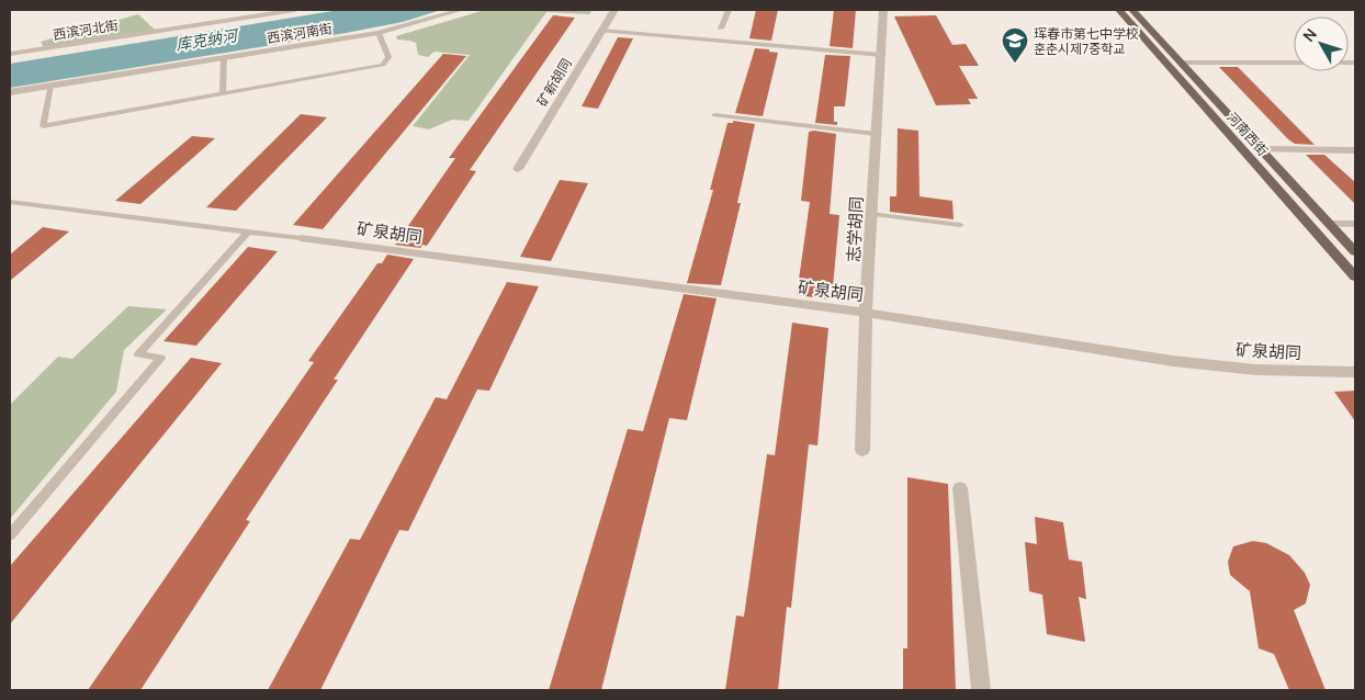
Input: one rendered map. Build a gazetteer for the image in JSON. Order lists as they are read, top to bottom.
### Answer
{
  "streets": {
    "main road": ["河南西街"],
    "street": [
      "西滨河北街",
      "西滨河南街",
      "矿新胡同",
      "志学胡同",
      "矿泉胡同"
    ]
  },
  "crossings": [
    ["志学胡同", "矿泉胡同"]
  ],
  "water": ["库克纳河"],
  "places": {
    "school or university": ["珲春市第七中学校 훈춘시제7중학교"]
  },
  "north": "top left"
}
